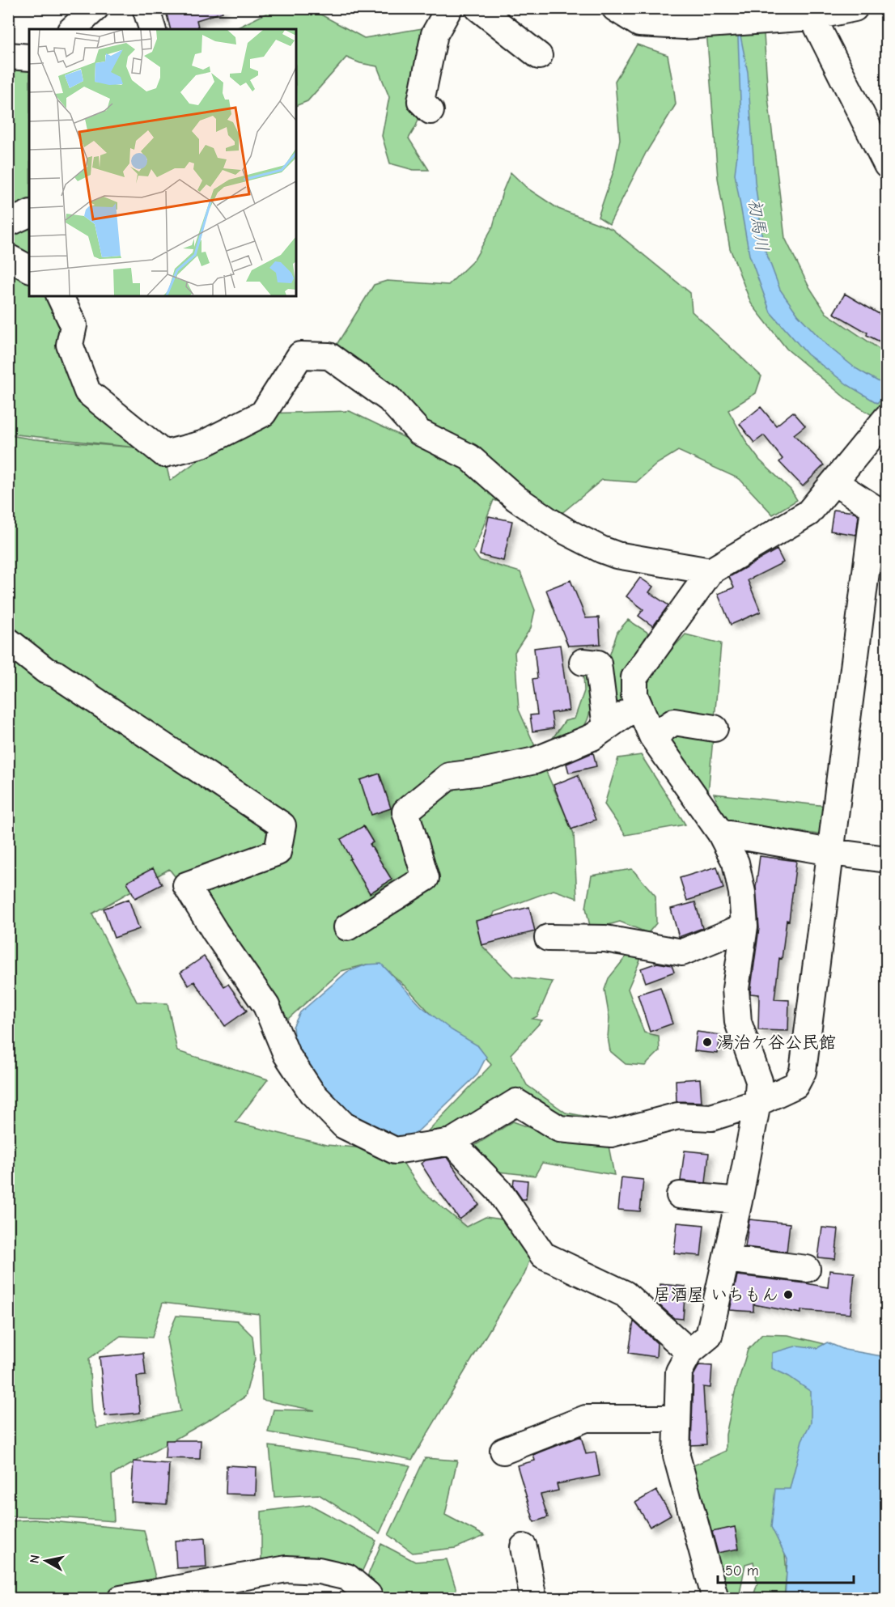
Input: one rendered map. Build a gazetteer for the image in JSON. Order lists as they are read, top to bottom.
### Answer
{
  "water": ["初馬川"],
  "places": ["湯治ケ谷公民館", "居酒屋 いちもん"],
  "scale_bar": "50 m",
  "north": "left"
}
